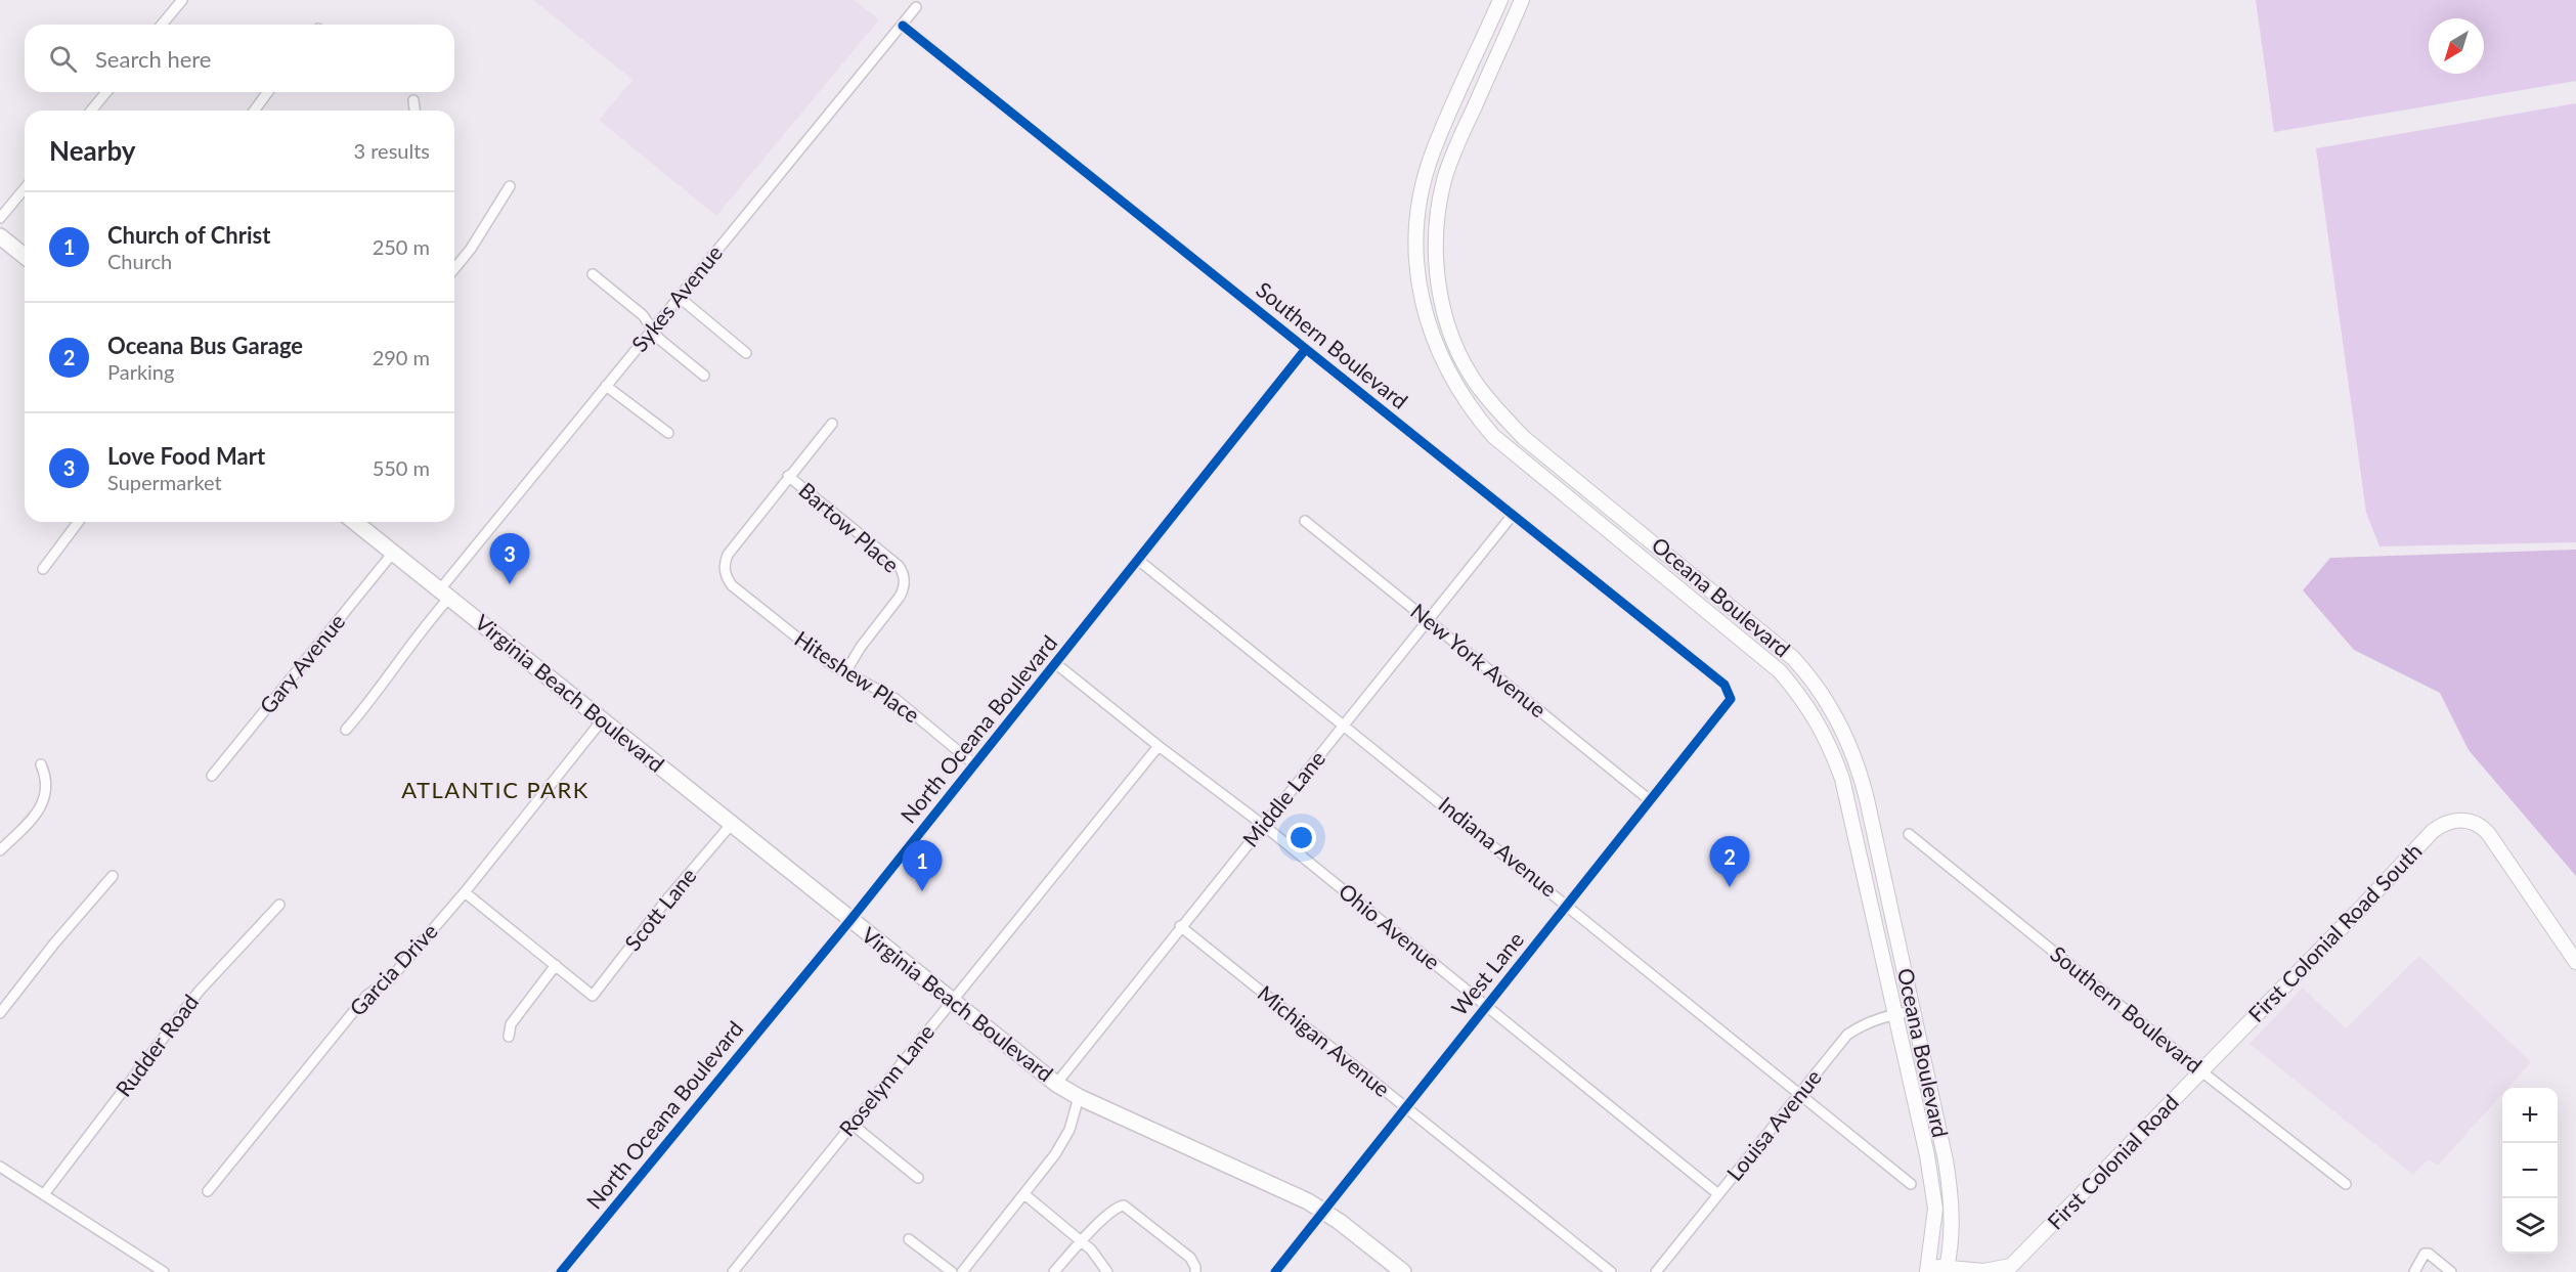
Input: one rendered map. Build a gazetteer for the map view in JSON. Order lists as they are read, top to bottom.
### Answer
{
  "streets": {
    "main road": [
      "Oceana Boulevard",
      "Virginia Beach Boulevard",
      "First Colonial Road South",
      "First Colonial Road"
    ],
    "street": [
      "Sykes Avenue",
      "Southern Boulevard",
      "Bartow Place",
      "New York Avenue",
      "Gary Avenue",
      "Hiteshew Place",
      "North Oceana Boulevard",
      "Middle Lane",
      "Indiana Avenue",
      "Scott Lane",
      "Ohio Avenue",
      "Garcia Drive",
      "West Lane",
      "Michigan Avenue",
      "Rudder Road",
      "Roselynn Lane",
      "Louisa Avenue"
    ]
  },
  "crossings": [
    ["Sykes Avenue", "Southern Boulevard"],
    ["Sykes Avenue", "Virginia Beach Boulevard"],
    ["Southern Boulevard", "North Oceana Boulevard"],
    ["Southern Boulevard", "Middle Lane"],
    ["Southern Boulevard", "West Lane"],
    ["Southern Boulevard", "First Colonial Road"],
    ["Bartow Place", "Hiteshew Place"],
    ["Oceana Boulevard", "Louisa Avenue"],
    ["Oceana Boulevard", "First Colonial Road"],
    ["New York Avenue", "Middle Lane"],
    ["New York Avenue", "West Lane"],
    ["Gary Avenue", "Virginia Beach Boulevard"],
    ["Hiteshew Place", "North Oceana Boulevard"],
    ["Virginia Beach Boulevard", "North Oceana Boulevard"],
    ["Virginia Beach Boulevard", "Middle Lane"],
    ["Virginia Beach Boulevard", "Scott Lane"],
    ["Virginia Beach Boulevard", "Garcia Drive"],
    ["Virginia Beach Boulevard", "West Lane"],
    ["Virginia Beach Boulevard", "Roselynn Lane"],
    ["North Oceana Boulevard", "Indiana Avenue"],
    ["North Oceana Boulevard", "Ohio Avenue"],
    ["Middle Lane", "Indiana Avenue"],
    ["Middle Lane", "Ohio Avenue"],
    ["Middle Lane", "Michigan Avenue"],
    ["Indiana Avenue", "West Lane"],
    ["Indiana Avenue", "Louisa Avenue"],
    ["Ohio Avenue", "West Lane"],
    ["Ohio Avenue", "Roselynn Lane"],
    ["Ohio Avenue", "Louisa Avenue"],
    ["First Colonial Road South", "First Colonial Road"],
    ["West Lane", "Michigan Avenue"]
  ],
  "districts": ["ATLANTIC PARK"],
  "north": "bottom left",
  "page": {
    "search": "Search here",
    "heading": ["Nearby", "3 results"],
    "list": [
      {
        "mark": "1",
        "name": "Church of Christ",
        "note": "Church",
        "value": "250 m"
      },
      {
        "mark": "2",
        "name": "Oceana Bus Garage",
        "note": "Parking",
        "value": "290 m"
      },
      {
        "mark": "3",
        "name": "Love Food Mart",
        "note": "Supermarket",
        "value": "550 m"
      }
    ],
    "pins": ["3", "2", "1"],
    "map_buttons": ["+", "−"]
  }
}
